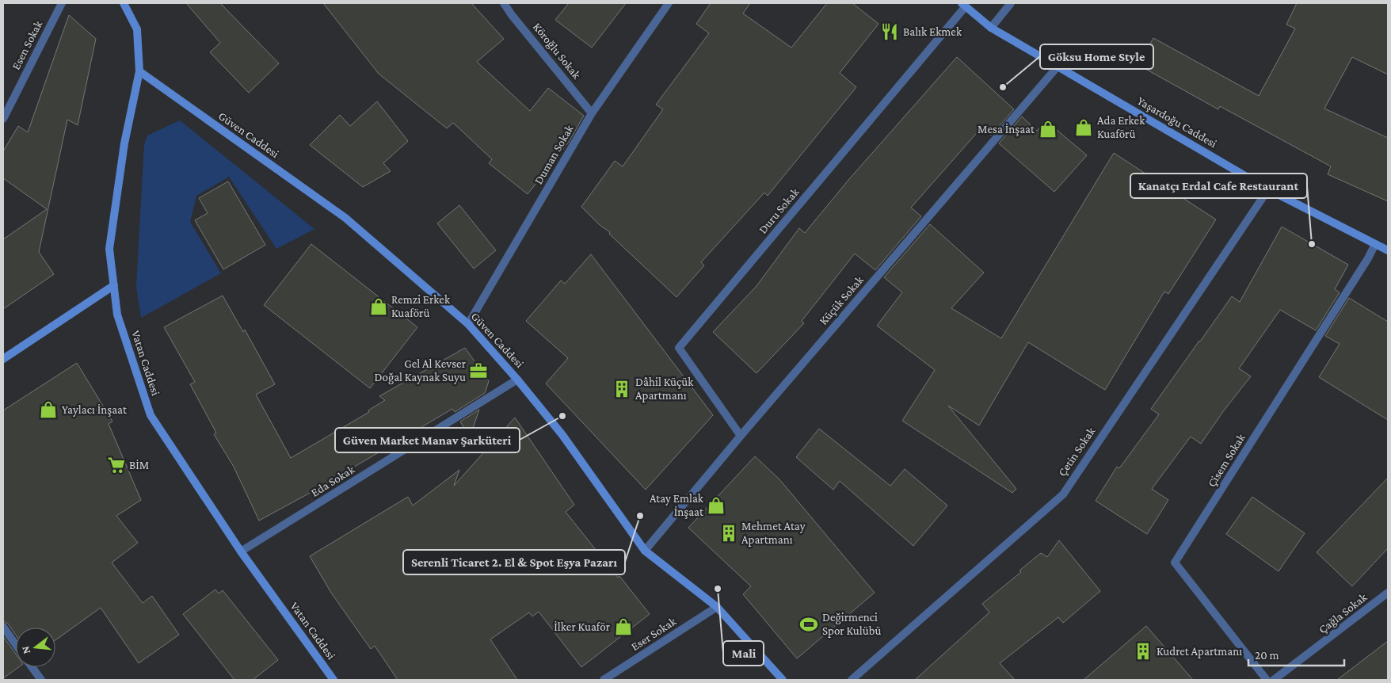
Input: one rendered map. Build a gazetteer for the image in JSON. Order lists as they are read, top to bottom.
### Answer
{
  "streets": {
    "street": [
      "Esen Sokak",
      "Köroğlu Sokak",
      "Yaşardoğu Caddesi",
      "Güven Caddesi",
      "Duman Sokak",
      "Duru Sokak",
      "Küçük Sokak",
      "Vatan Caddesi",
      "Çetin Sokak",
      "Çisem Sokak",
      "Eda Sokak",
      "Çağla Sokak",
      "Eser Sokak"
    ]
  },
  "crossings": [
    ["Köroğlu Sokak", "Duman Sokak"],
    ["Yaşardoğu Caddesi", "Duru Sokak"],
    ["Yaşardoğu Caddesi", "Küçük Sokak"],
    ["Yaşardoğu Caddesi", "Çetin Sokak"],
    ["Yaşardoğu Caddesi", "Çisem Sokak"],
    ["Güven Caddesi", "Duman Sokak"],
    ["Güven Caddesi", "Küçük Sokak"],
    ["Güven Caddesi", "Vatan Caddesi"],
    ["Güven Caddesi", "Eda Sokak"],
    ["Güven Caddesi", "Eser Sokak"],
    ["Duru Sokak", "Küçük Sokak"],
    ["Vatan Caddesi", "Eda Sokak"]
  ],
  "places": {
    "restaurant": ["Balık Ekmek"],
    "other": [
      "Göksu Home Style",
      "Kanatçı Erdal Cafe Restaurant",
      "Güven Market Manav Şarküteri",
      "Serenli Ticaret 2. El & Spot Eşya Pazarı",
      "Mali"
    ],
    "shop": [
      "Ada Erkek Kuaförü",
      "Mesa İnşaat",
      "Remzi Erkek Kuaförü",
      "Yaylacı İnşaat",
      "Atay Emlak İnşaat",
      "İlker Kuaför"
    ],
    "office": ["Gel Al Kevser Doğal Kaynak Suyu"],
    "building": ["Dâhil Küçük Apartmanı", "Mehmet Atay Apartmanı", "Kudret Apartmanı"],
    "supermarket": ["BİM"],
    "sports": ["Değirmenci Spor Kulübü"]
  },
  "scale_bar": "20 m",
  "north": "left"
}
